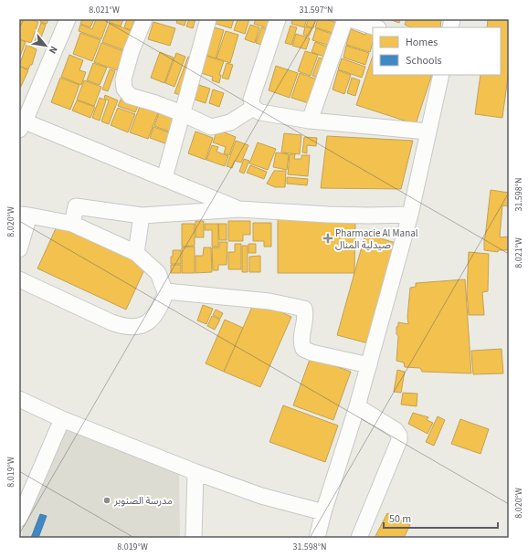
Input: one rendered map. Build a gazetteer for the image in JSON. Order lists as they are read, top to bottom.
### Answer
{
  "places": {
    "health": ["Pharmacie Al Manal صيدلية المنال"],
    "other": ["مدرسة الصنوبر"]
  },
  "legend": ["Homes", "Schools"],
  "scale_bar": "50 m",
  "north": "bottom right",
  "coordinates": [
    "8.021°W",
    "31.597°N",
    "31.598°N",
    "8.020°W",
    "8.019°W"
  ]
}
